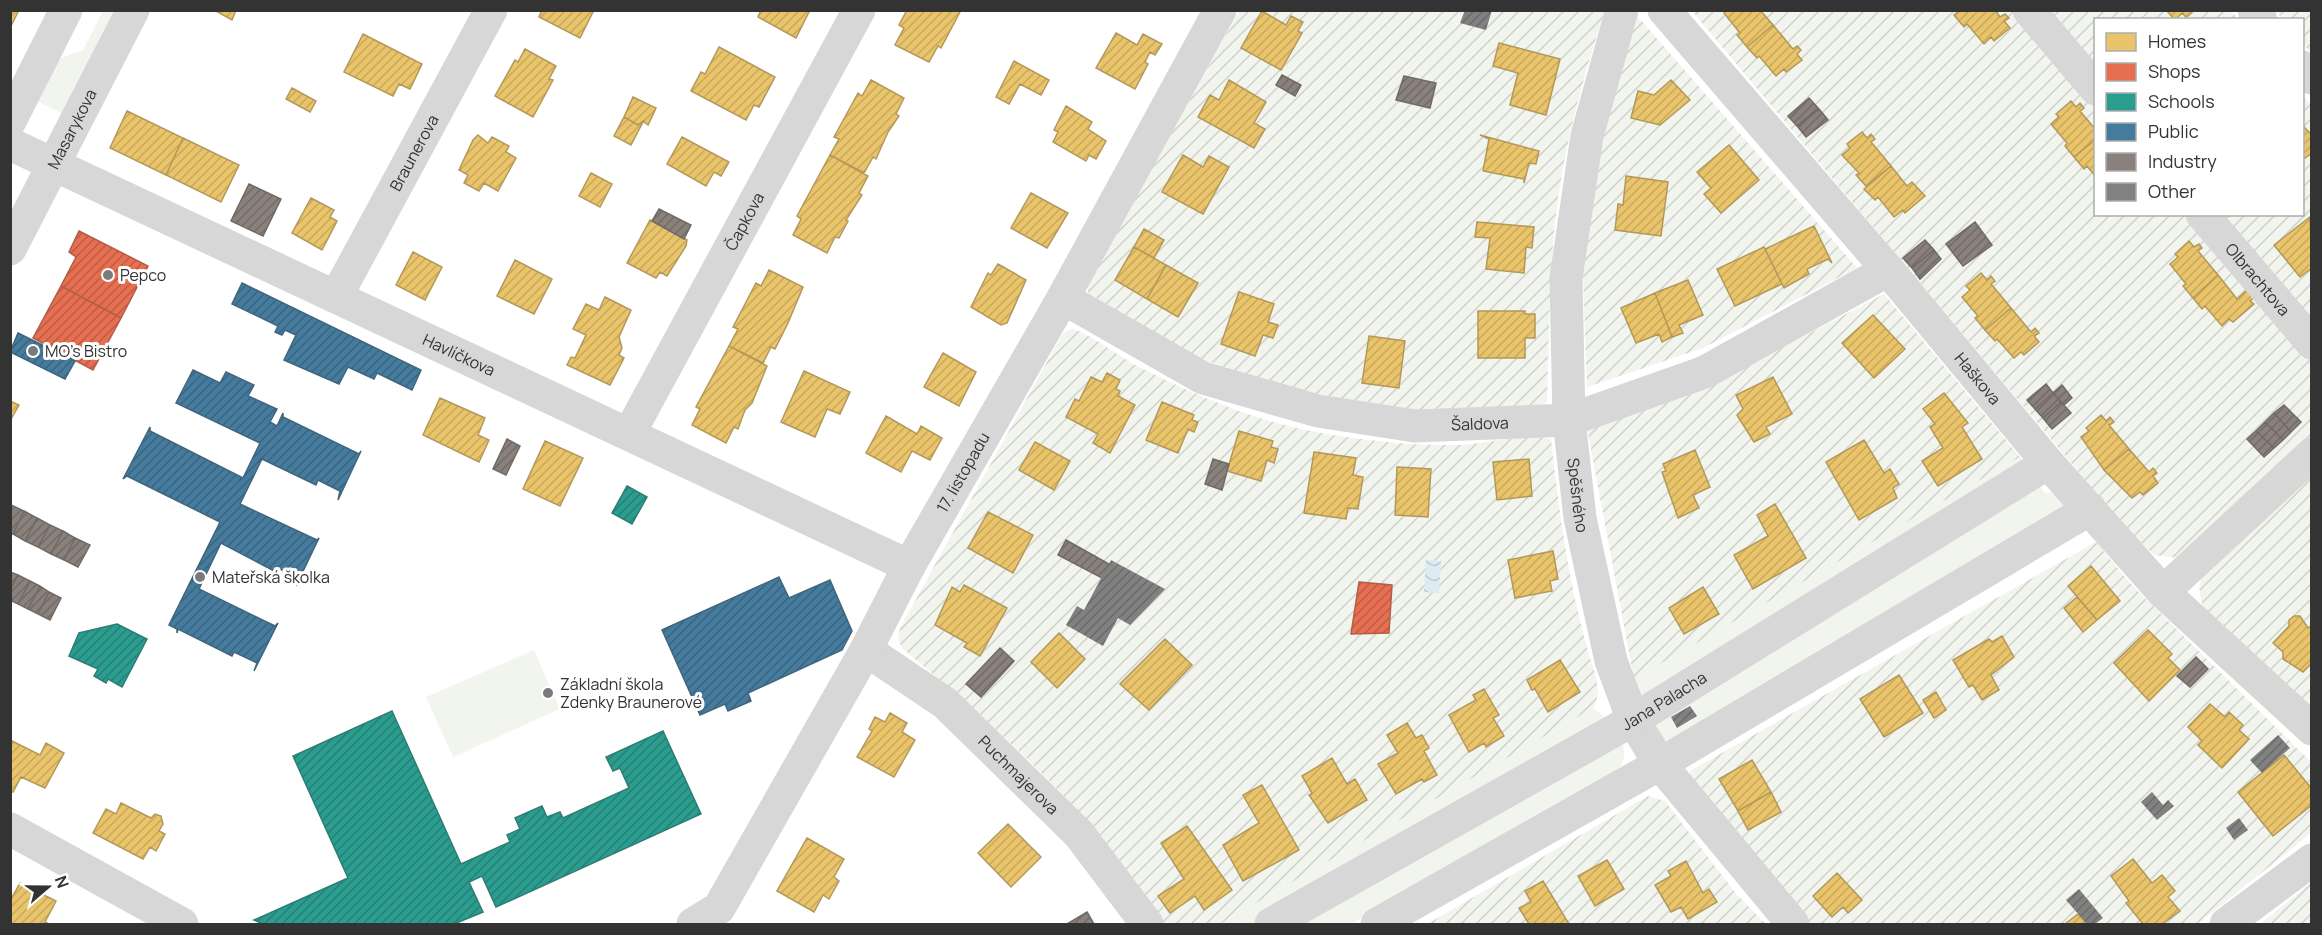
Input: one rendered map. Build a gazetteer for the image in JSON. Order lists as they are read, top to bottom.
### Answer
{
  "streets": {
    "street": [
      "Masarykova",
      "Braunerova",
      "Čapkova",
      "Olbrachtova",
      "Havlíčkova",
      "Haškova",
      "Šaldova",
      "17. listopadu",
      "Spěšného",
      "Jana Palacha",
      "Puchmajerova"
    ]
  },
  "crossings": [
    ["Masarykova", "Havlíčkova"],
    ["Braunerova", "Havlíčkova"],
    ["Čapkova", "Havlíčkova"],
    ["Havlíčkova", "17. listopadu"],
    ["Haškova", "Šaldova"],
    ["Haškova", "Jana Palacha"],
    ["Šaldova", "17. listopadu"],
    ["Šaldova", "Spěšného"],
    ["17. listopadu", "Puchmajerova"],
    ["Spěšného", "Jana Palacha"]
  ],
  "places": [
    "Pepco",
    "MO’s Bistro",
    "Mateřská školka",
    "Základní škola Zdenky Braunerové"
  ],
  "legend": [
    "Homes",
    "Shops",
    "Schools",
    "Public",
    "Industry",
    "Other"
  ],
  "north": "right"
}
